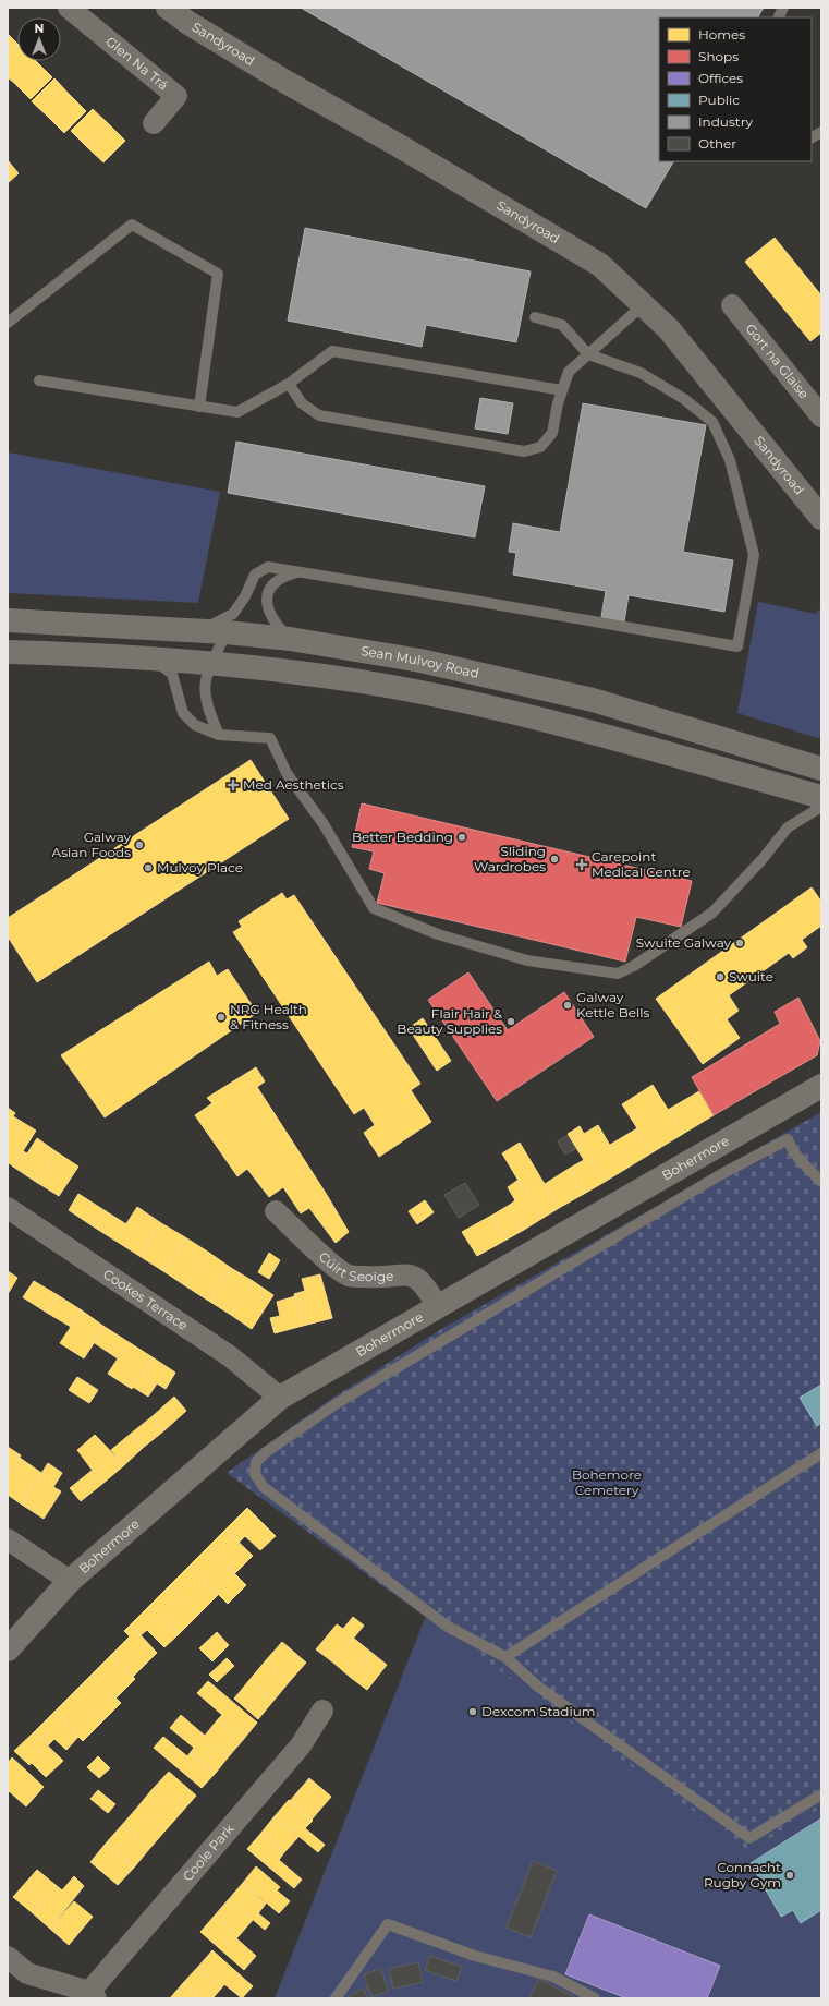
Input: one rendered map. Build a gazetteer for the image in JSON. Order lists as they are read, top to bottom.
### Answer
{
  "streets": {
    "main road": ["Sean Mulvoy Road", "Bohermore"],
    "street": [
      "Sandyroad",
      "Glen Na Trá",
      "Gort na Glaise",
      "Cúirt Seoige",
      "Cookes Terrace",
      "Coole Park"
    ]
  },
  "crossings": [
    ["Bohermore", "Cúirt Seoige"],
    ["Bohermore", "Cookes Terrace"]
  ],
  "parks": ["Bohemore Cemetery"],
  "places": {
    "health": ["Med Aesthetics", "Carepoint Medical Centre"],
    "other": [
      "Better Bedding",
      "Galway Asian Foods",
      "Sliding Wardrobes",
      "Mulvoy Place",
      "Swuite Galway",
      "Swuite",
      "Galway Kettle Bells",
      "NRG Health & Fitness",
      "Flair Hair & Beauty Supplies",
      "Dexcom Stadium",
      "Connacht Rugby Gym"
    ]
  },
  "legend": [
    "Homes",
    "Shops",
    "Offices",
    "Public",
    "Industry",
    "Other"
  ],
  "north": "top"
}
